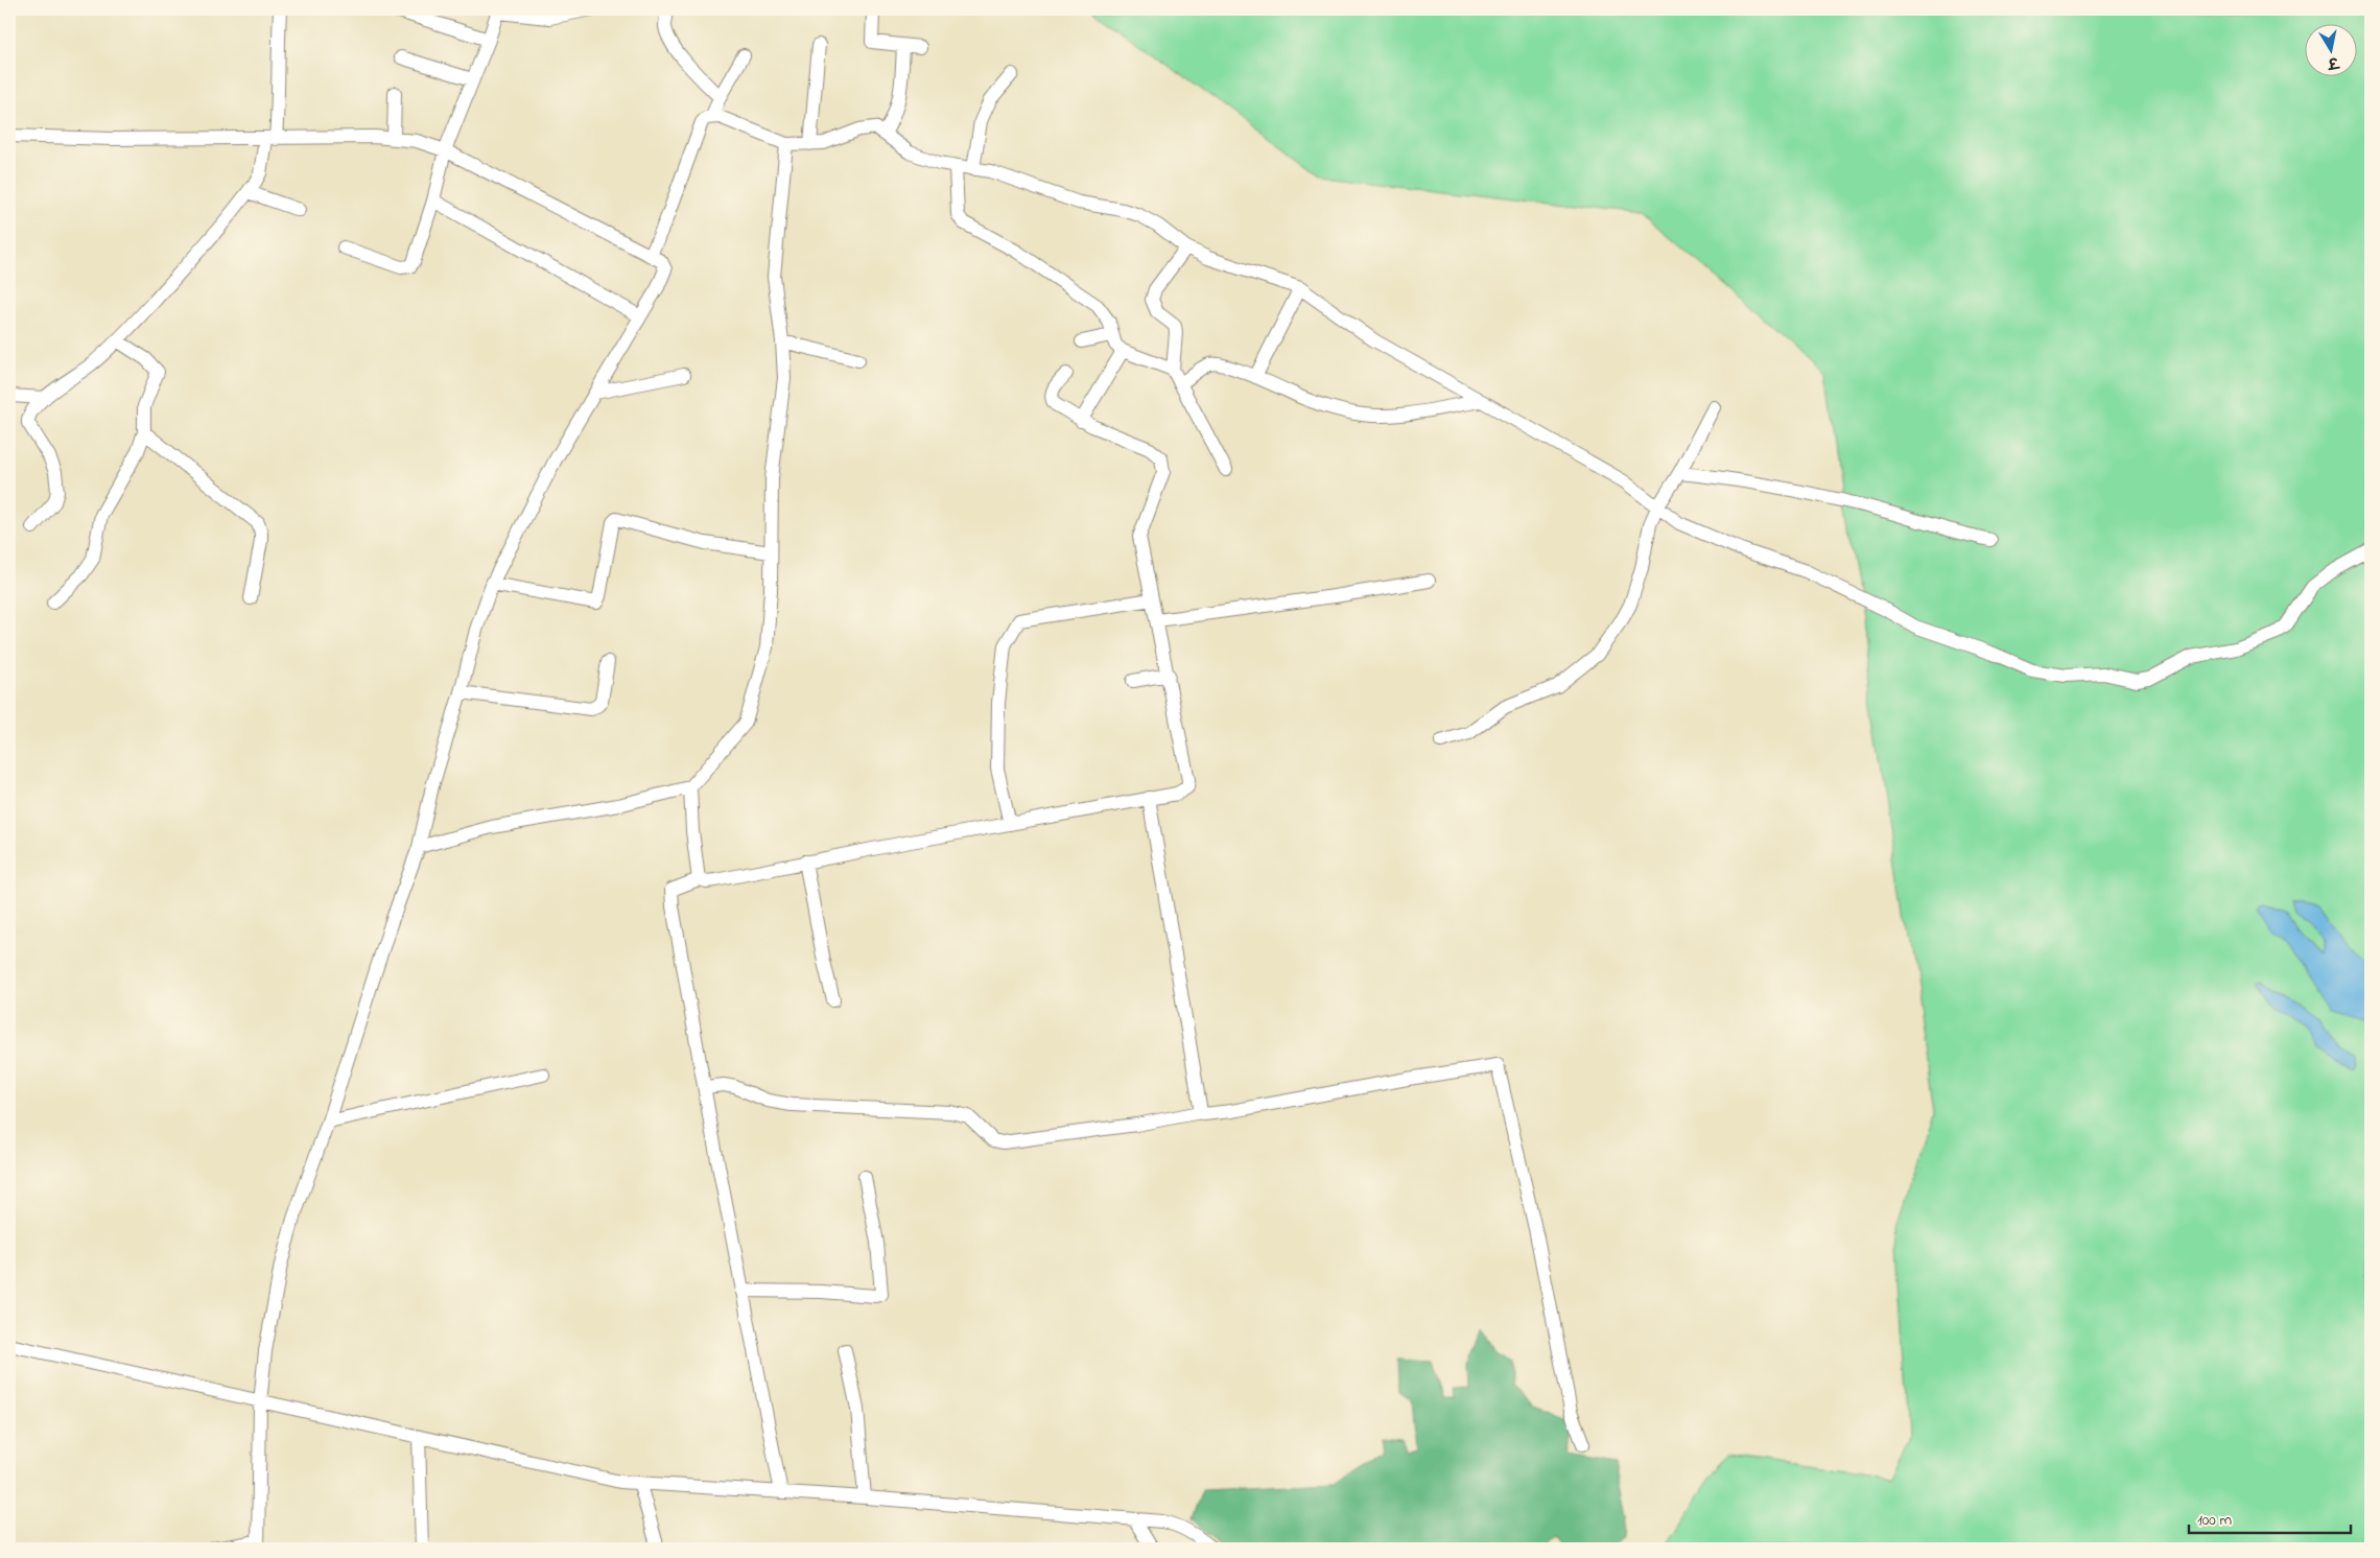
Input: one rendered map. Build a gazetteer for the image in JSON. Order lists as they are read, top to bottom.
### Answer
{
  "scale_bar": "100 m",
  "north": "bottom"
}
